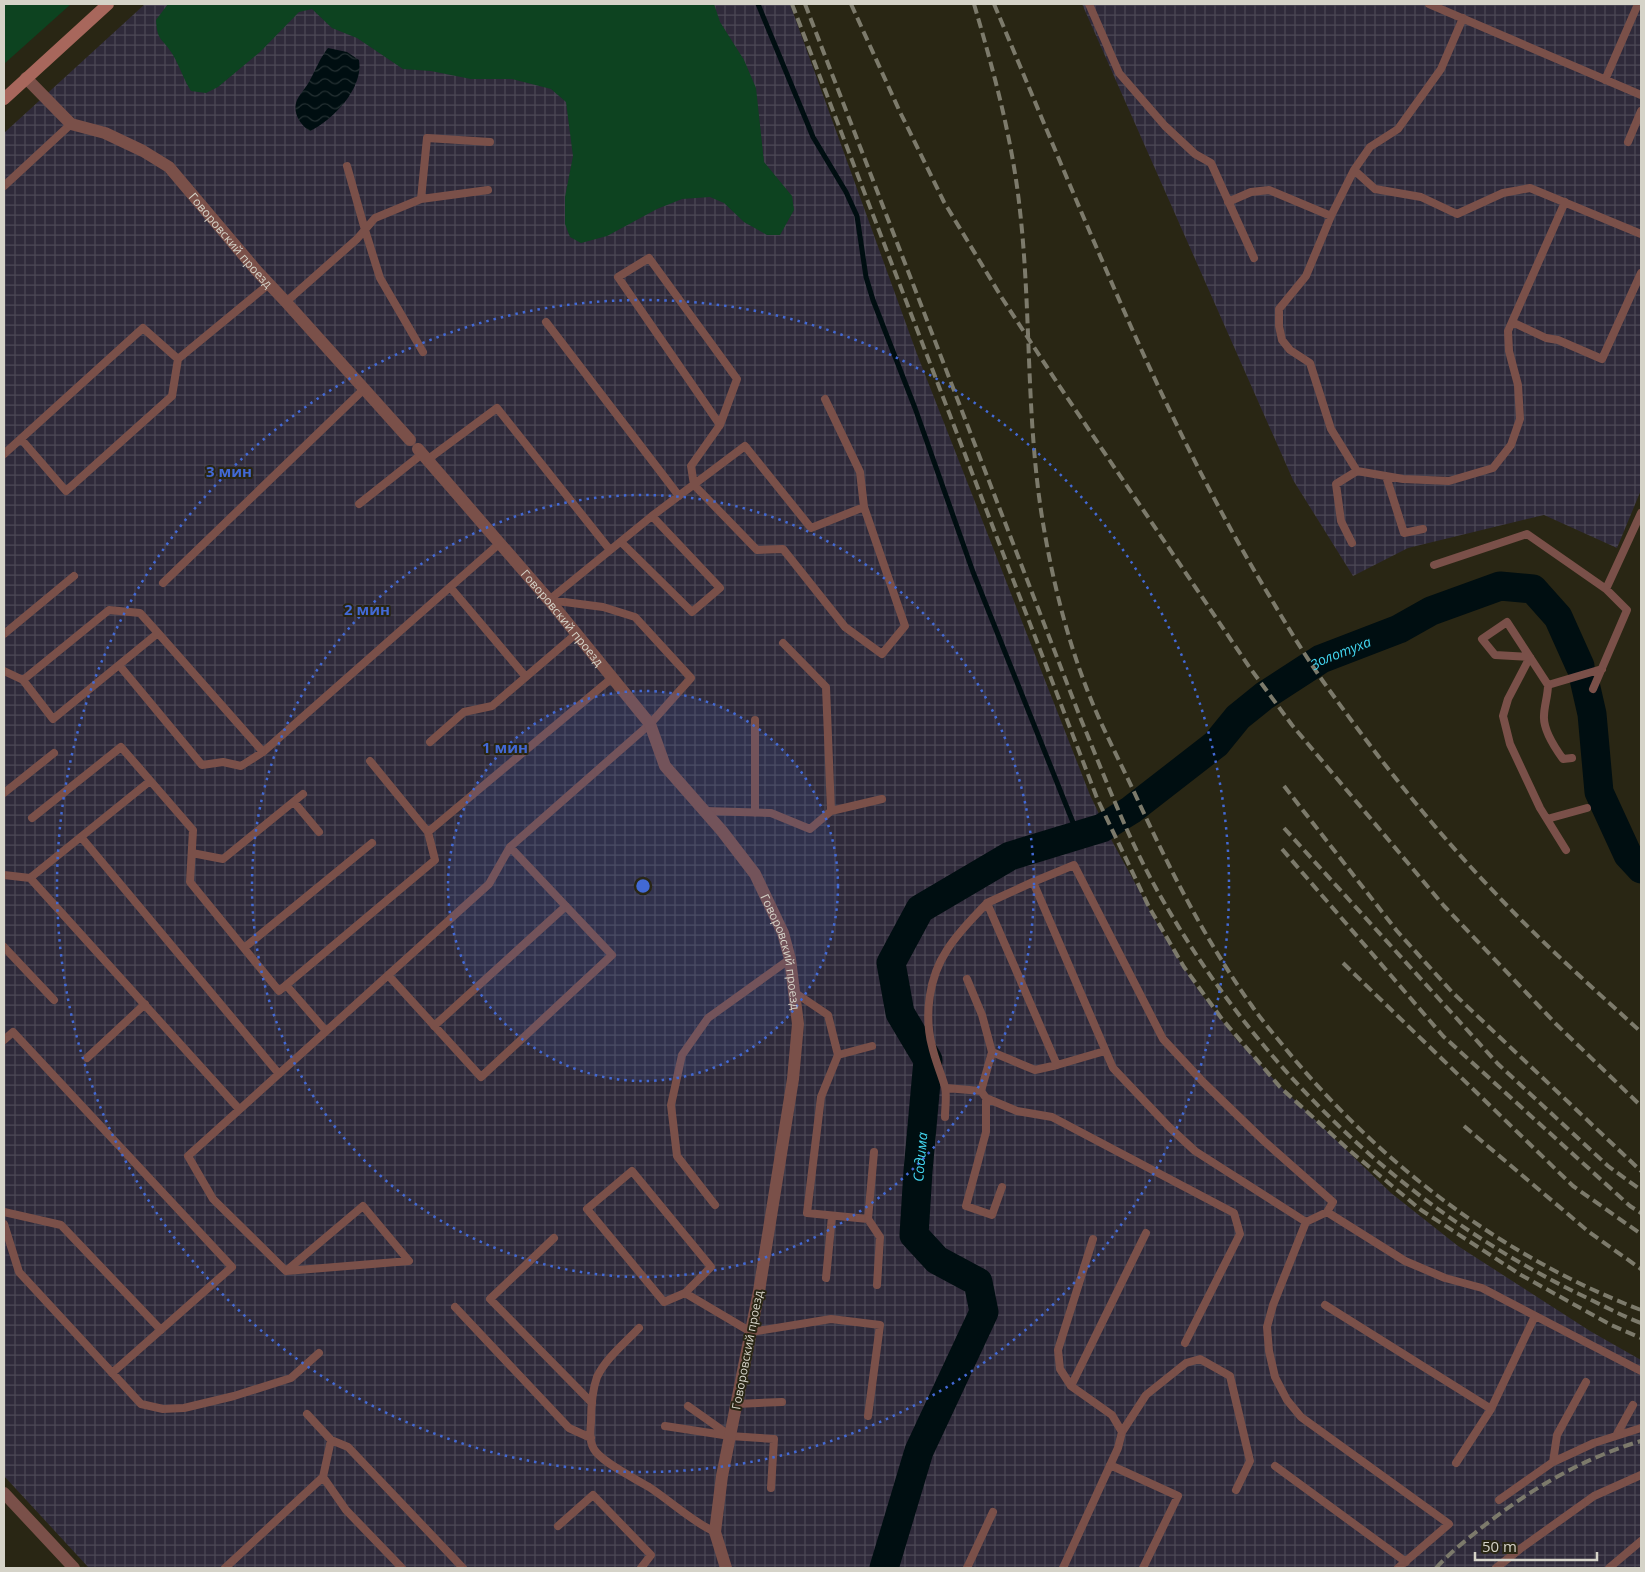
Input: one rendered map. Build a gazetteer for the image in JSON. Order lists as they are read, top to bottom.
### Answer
{
  "streets": {
    "street": ["Говоровский проезд"]
  },
  "water": ["Золотуха", "Содима"],
  "scale_bar": "50 m",
  "rings": ["3 мин", "2 мин", "1 мин"]
}
